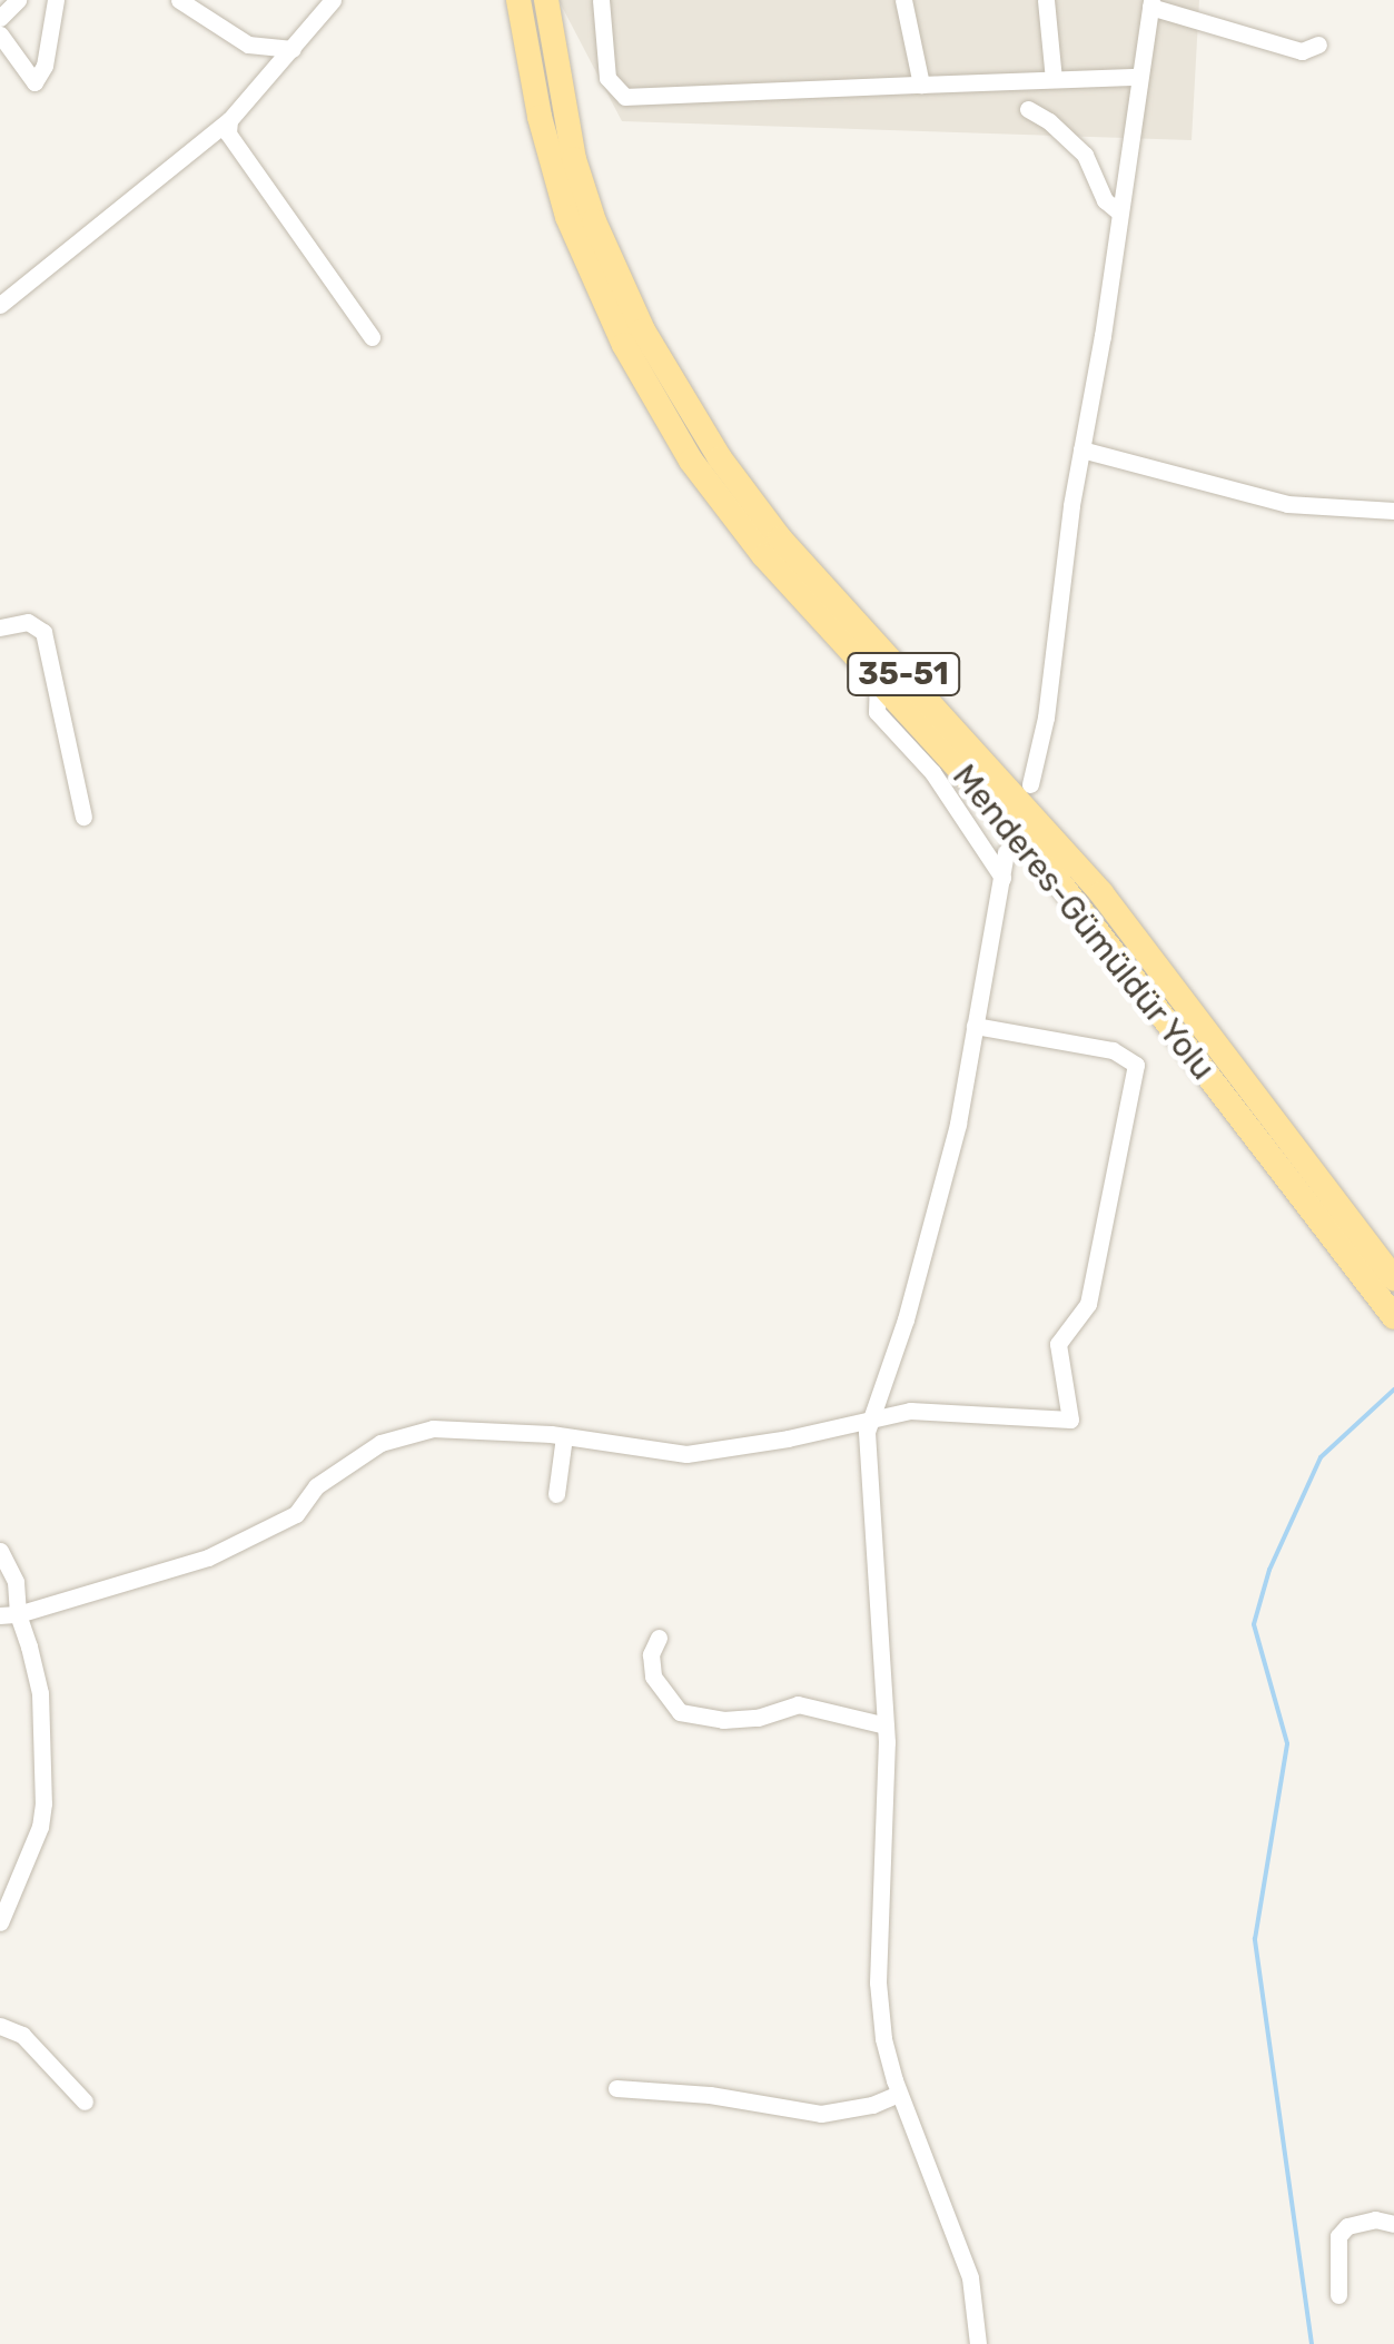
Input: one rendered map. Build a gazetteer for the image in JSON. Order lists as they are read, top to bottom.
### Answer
{
  "streets": {
    "main road": ["35-51", "Menderes-Gümüldür Yolu"]
  }
}
